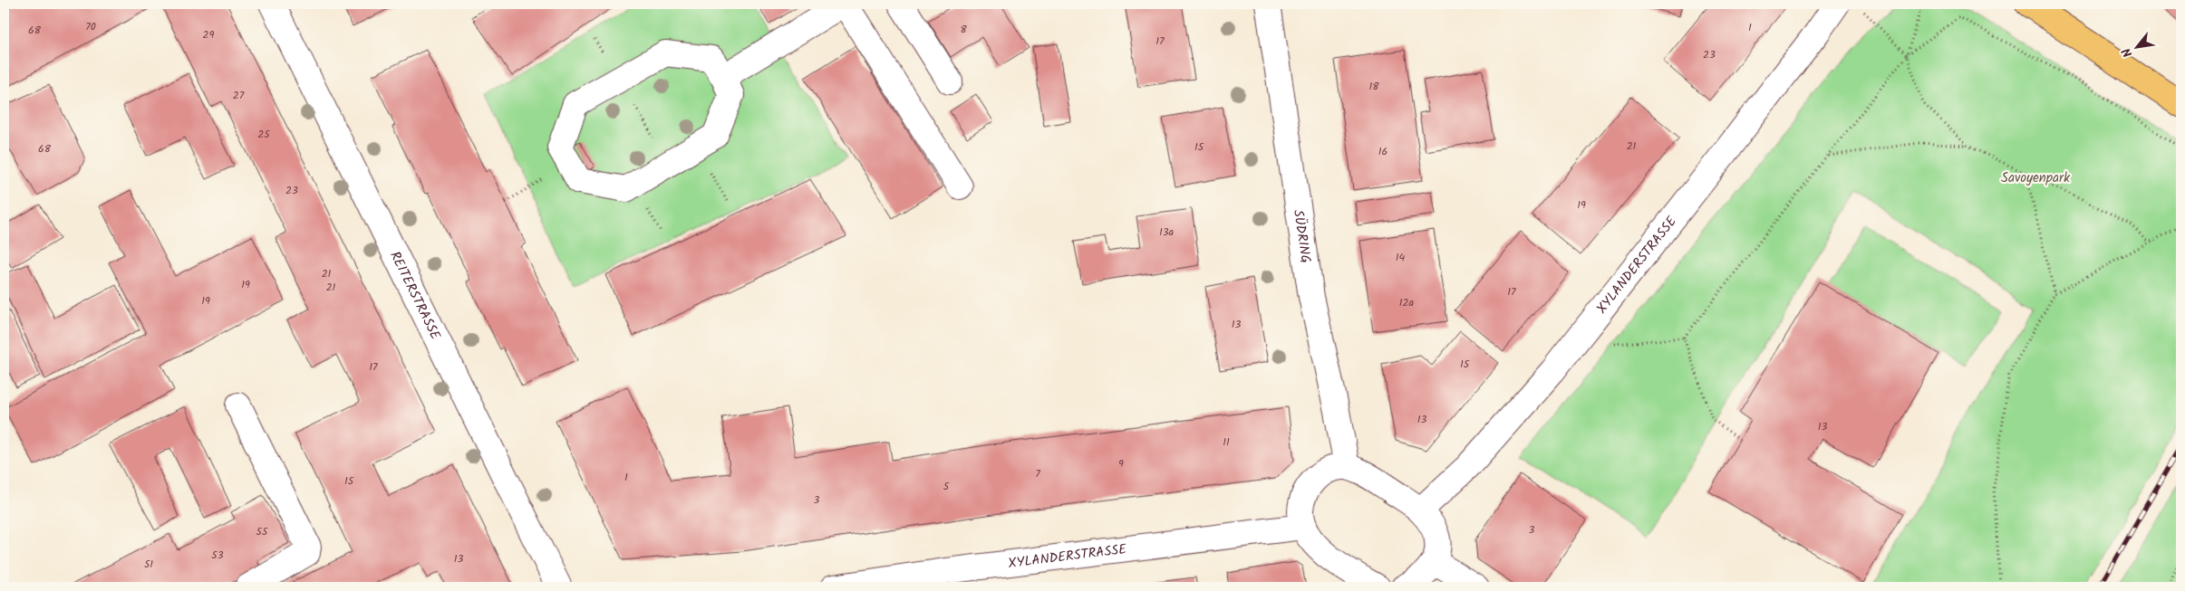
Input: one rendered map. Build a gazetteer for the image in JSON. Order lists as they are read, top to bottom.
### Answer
{
  "streets": {
    "street": ["SÜDRING", "XYLANDERSTRASSE", "REITERSTRASSE"]
  },
  "parks": ["Savoyenpark"],
  "house_numbers": [
    "70",
    "1",
    "8",
    "68",
    "29",
    "17",
    "23",
    "18",
    "27",
    "25",
    "21",
    "15",
    "68",
    "16",
    "23",
    "19",
    "13a",
    "14",
    "21",
    "19",
    "21",
    "17",
    "19",
    "12a",
    "13",
    "15",
    "17",
    "13",
    "13",
    "11",
    "9",
    "7",
    "1",
    "15",
    "5",
    "3",
    "3",
    "55",
    "53",
    "13",
    "51"
  ],
  "north": "bottom left"
}
